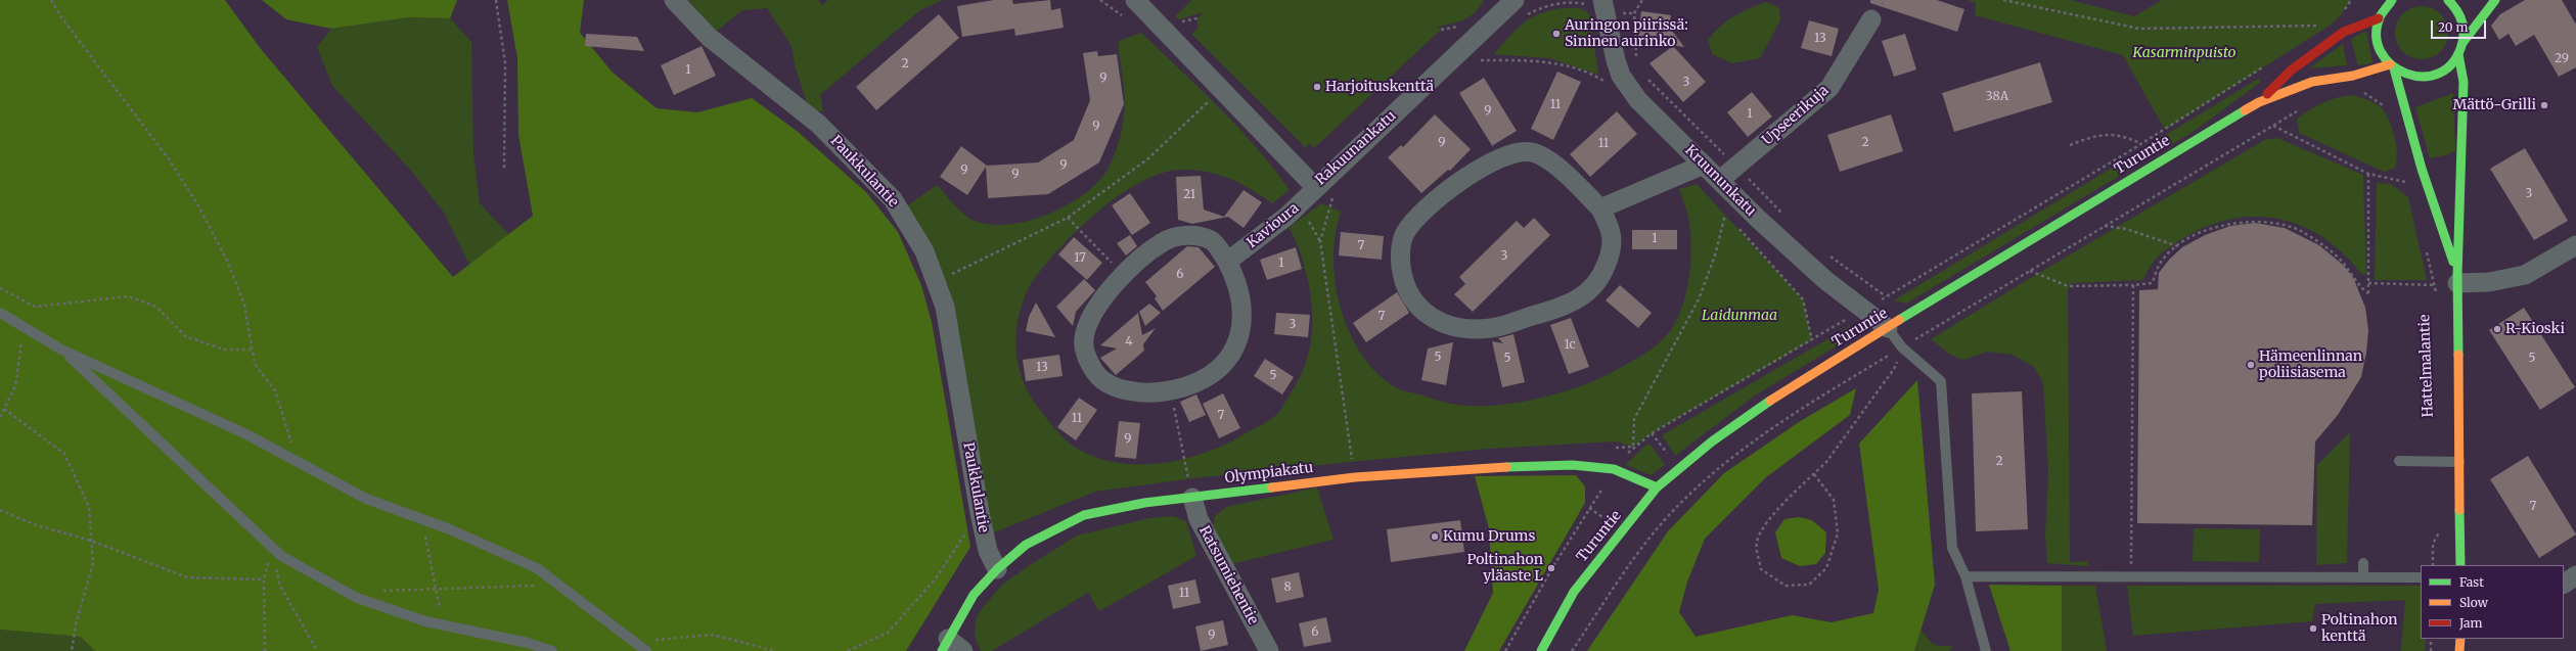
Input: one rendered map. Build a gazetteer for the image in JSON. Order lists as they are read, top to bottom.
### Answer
{
  "streets": {
    "main road": ["Turuntie", "Olympiakatu"],
    "street": [
      "Upseerikuja",
      "Rakuunankatu",
      "Paukkulantie",
      "Kruununkatu",
      "Kavioura",
      "Ratsumiehentie"
    ],
    "path": ["Hattelmalantie"]
  },
  "crossings": [
    ["Upseerikuja", "Kruununkatu"],
    ["Rakuunankatu", "Kavioura"],
    ["Turuntie", "Kruununkatu"],
    ["Turuntie", "Olympiakatu"],
    ["Paukkulantie", "Olympiakatu"],
    ["Olympiakatu", "Ratsumiehentie"]
  ],
  "parks": ["Kasarminpuisto", "Laidunmaa"],
  "places": [
    "Auringon piirissä: Sininen aurinko",
    "Harjoituskenttä",
    "Mättö-Grilli",
    "R-Kioski",
    "Hämeenlinnan poliisiasema",
    "Kumu Drums",
    "Poltinahon yläaste L",
    "Poltinahon kenttä"
  ],
  "house_numbers": [
    "13",
    "29",
    "2",
    "1",
    "9",
    "3",
    "38A",
    "11",
    "9",
    "1",
    "9",
    "9",
    "2",
    "11",
    "9",
    "9",
    "9",
    "3",
    "21",
    "1",
    "7",
    "3",
    "17",
    "1",
    "6",
    "7",
    "3",
    "4",
    "1c",
    "5",
    "5",
    "5",
    "13",
    "5",
    "7",
    "11",
    "9",
    "2",
    "7",
    "8",
    "11",
    "6",
    "9"
  ],
  "legend": ["Fast", "Slow", "Jam"],
  "scale_bar": "20 m"
}
